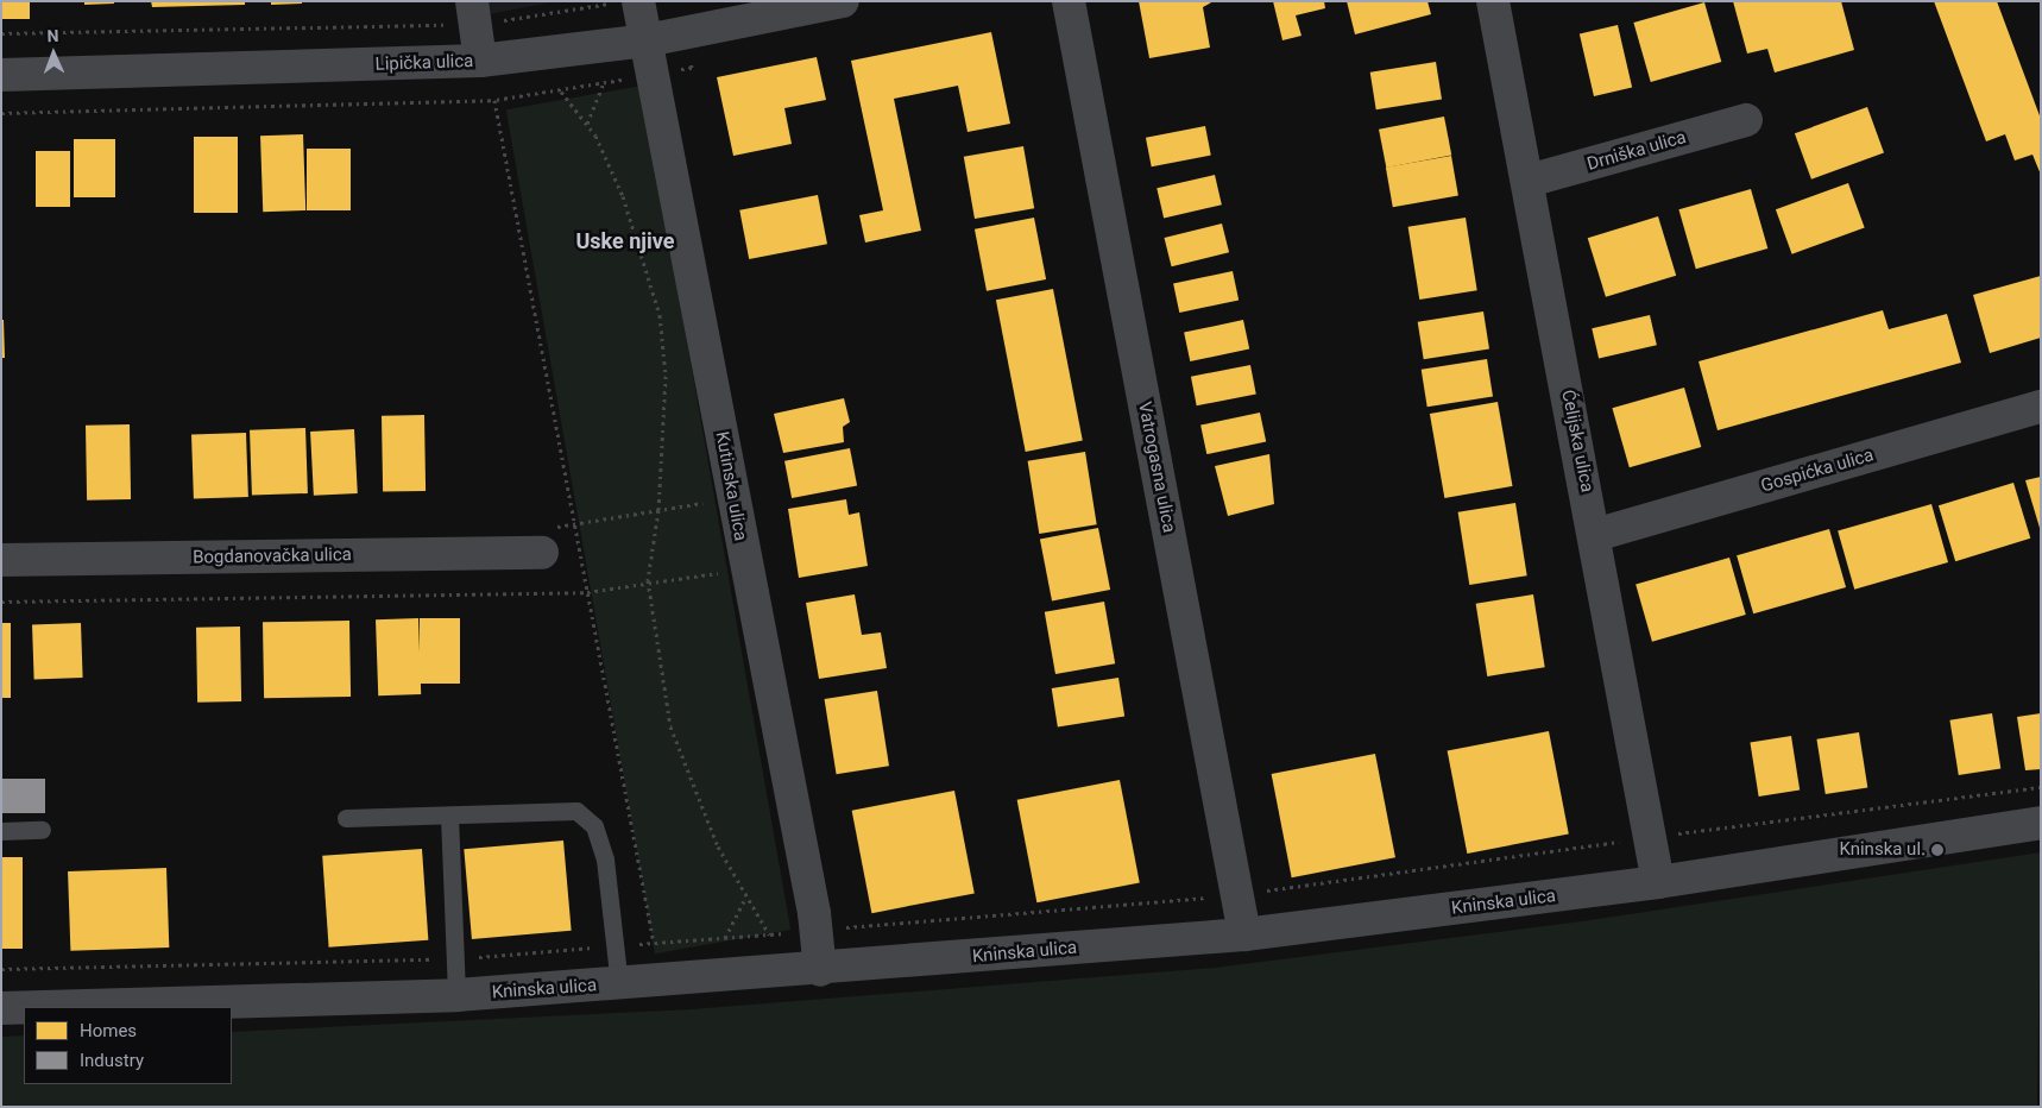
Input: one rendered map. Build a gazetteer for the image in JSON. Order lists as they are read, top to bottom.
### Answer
{
  "streets": {
    "street": [
      "Lipička ulica",
      "Drniška ulica",
      "Ćelijska ulica",
      "Vatrogasna ulica",
      "Gospićka ulica",
      "Kutinska ulica",
      "Bogdanovačka ulica",
      "Kninska ulica"
    ]
  },
  "crossings": [
    ["Lipička ulica", "Kutinska ulica"],
    ["Drniška ulica", "Ćelijska ulica"],
    ["Ćelijska ulica", "Gospićka ulica"],
    ["Ćelijska ulica", "Kninska ulica"],
    ["Vatrogasna ulica", "Kninska ulica"],
    ["Kutinska ulica", "Kninska ulica"]
  ],
  "districts": ["Uske njive"],
  "places": ["Kninska ul."],
  "legend": ["Homes", "Industry"],
  "north": "top"
}
